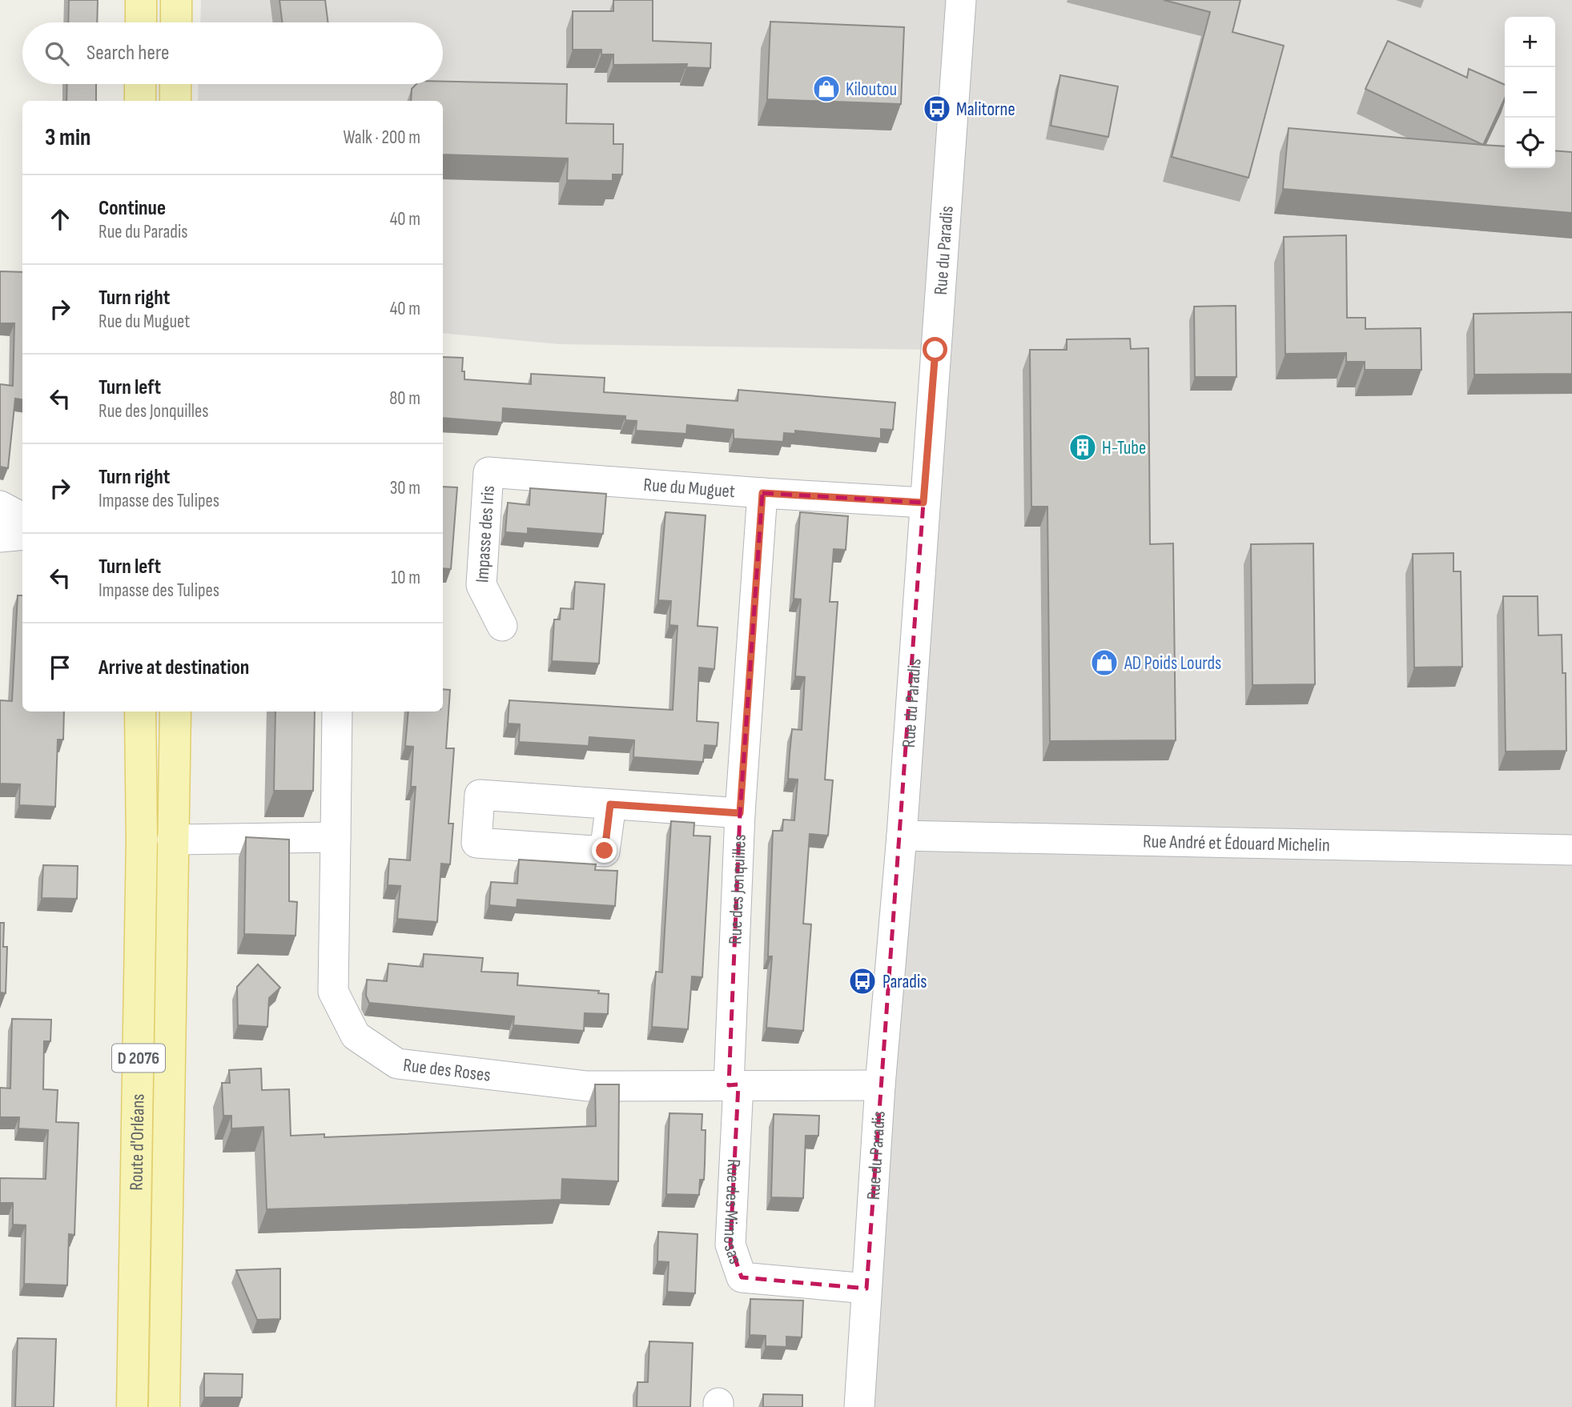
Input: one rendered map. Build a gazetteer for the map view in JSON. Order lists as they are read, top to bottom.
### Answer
{
  "streets": {
    "main road": ["D 2076", "Route d'Orléans"],
    "street": [
      "Rue du Paradis",
      "Rue du Muguet",
      "Impasse des Iris",
      "Rue André et Édouard Michelin",
      "Rue des Jonquilles",
      "Rue des Roses",
      "Rue des Mimosas"
    ]
  },
  "crossings": [
    ["Rue du Paradis", "Rue du Muguet"],
    ["Rue du Paradis", "Rue André et Édouard Michelin"],
    ["Rue du Paradis", "Rue des Roses"],
    ["Rue du Paradis", "Rue des Mimosas"],
    ["Rue du Muguet", "Impasse des Iris"],
    ["Rue du Muguet", "Rue des Jonquilles"],
    ["Rue des Jonquilles", "Rue des Roses"],
    ["Rue des Jonquilles", "Rue des Mimosas"],
    ["Rue des Roses", "Rue des Mimosas"]
  ],
  "places": {
    "shop": ["Kiloutou", "AD Poids Lourds"],
    "bus stop": ["Malitorne", "Paradis"],
    "building": ["H-Tube"]
  },
  "page": {
    "map_buttons": ["+", "−"],
    "search": "Search here",
    "heading": ["3 min", "Walk · 200 m"],
    "list": [
      ["Continue", "Rue du Paradis", "40 m"],
      ["Turn right", "Rue du Muguet", "40 m"],
      ["Turn left", "Rue des Jonquilles", "80 m"],
      ["Turn right", "Impasse des Tulipes", "30 m"],
      ["Turn left", "Impasse des Tulipes", "10 m"],
      "Arrive at destination"
    ]
  }
}
